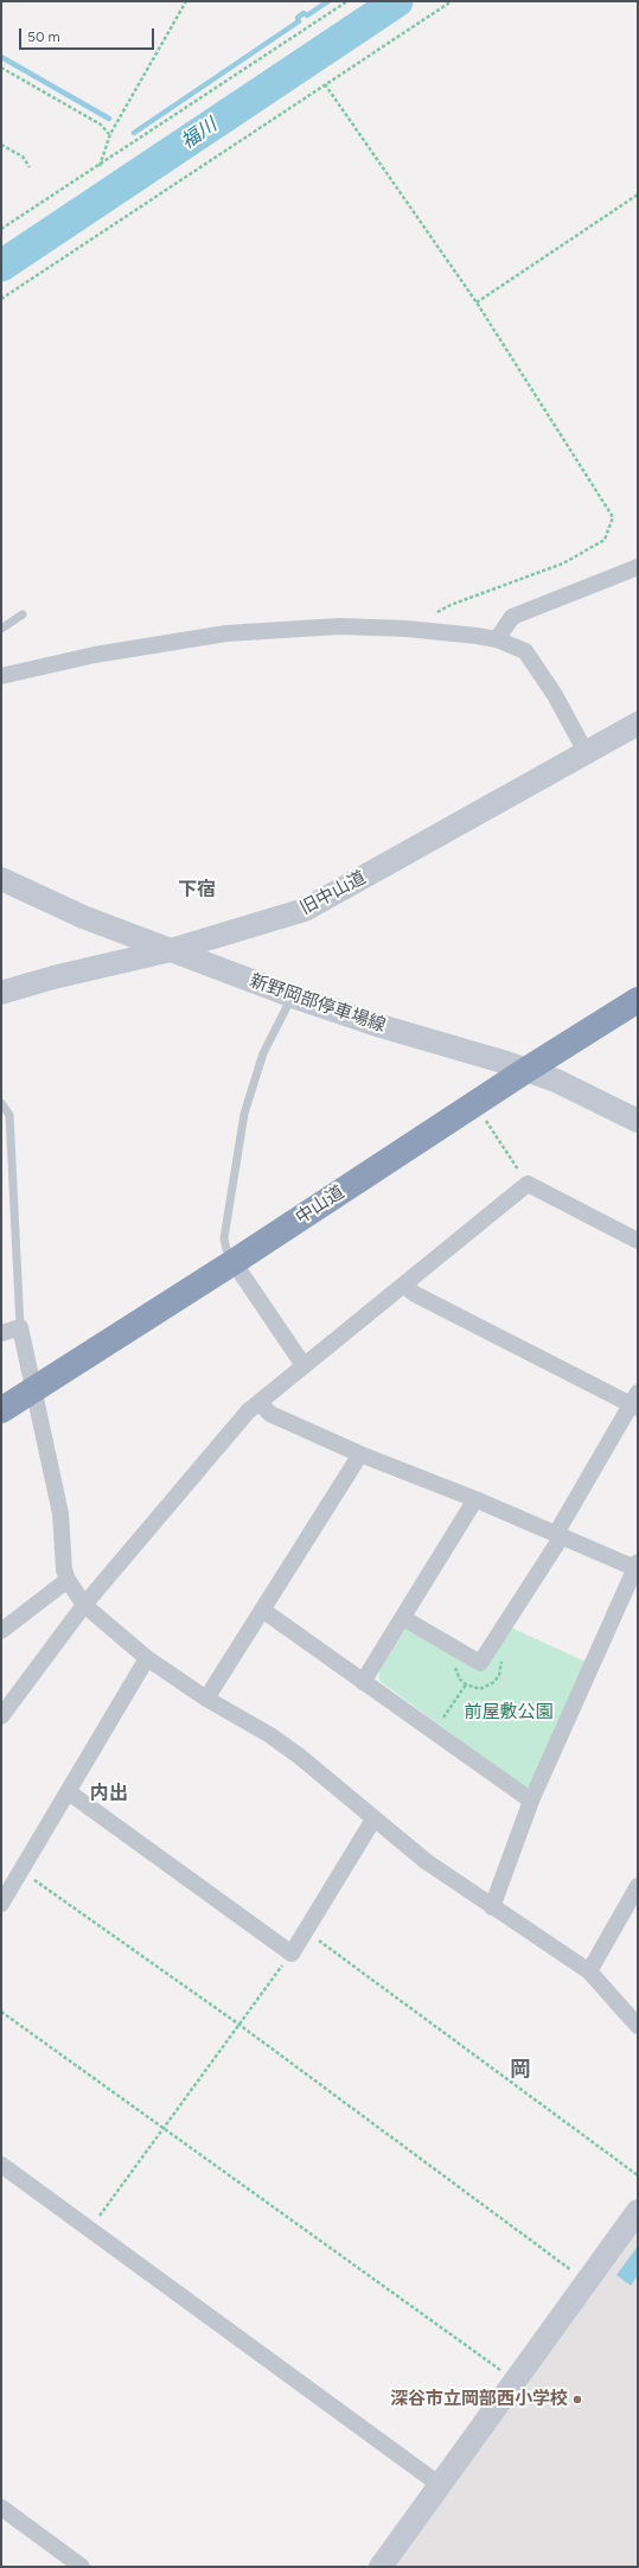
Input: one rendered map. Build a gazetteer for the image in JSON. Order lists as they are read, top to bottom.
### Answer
{
  "streets": {
    "highway": ["中山道"],
    "street": ["旧中山道", "新野岡部停車場線"]
  },
  "crossings": [
    ["旧中山道", "新野岡部停車場線"],
    ["新野岡部停車場線", "中山道"]
  ],
  "districts": ["下宿", "内出", "岡"],
  "water": ["福川"],
  "parks": ["前屋敷公園"],
  "places": ["深谷市立岡部西小学校"],
  "scale_bar": "50 m"
}
